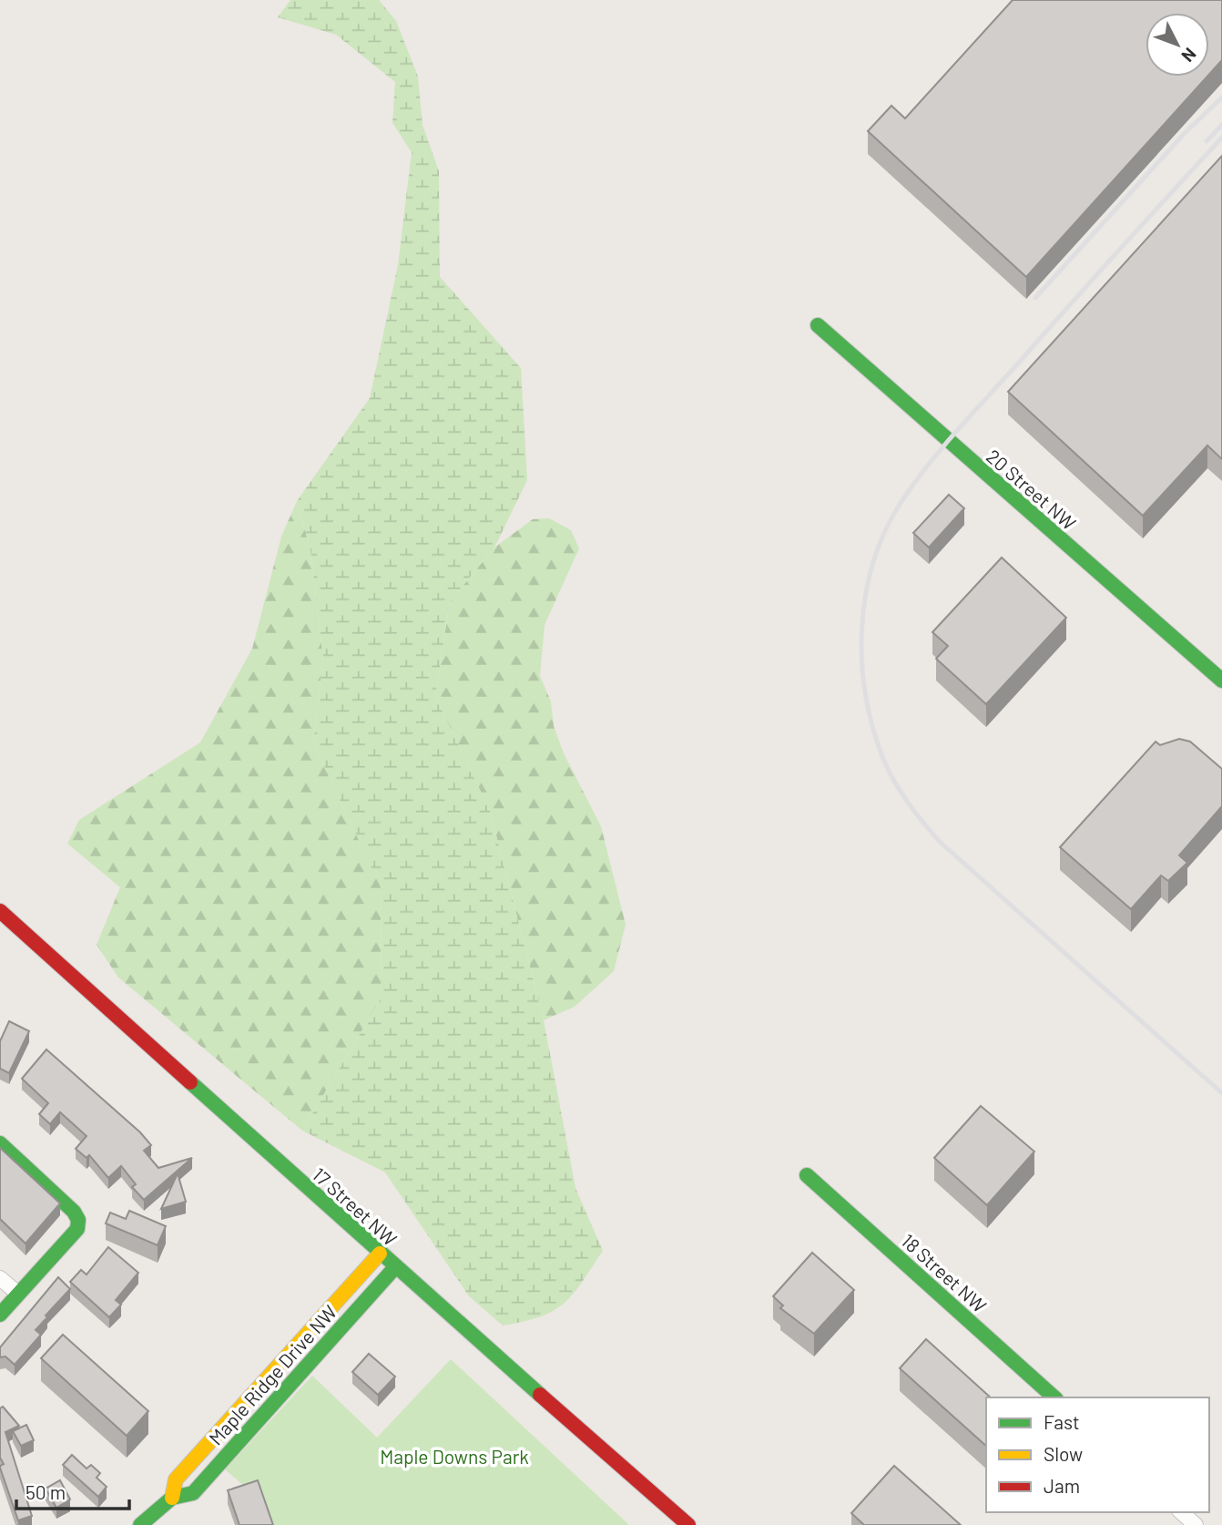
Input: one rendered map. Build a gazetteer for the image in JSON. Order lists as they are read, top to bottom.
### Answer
{
  "streets": {
    "street": [
      "20 Street NW",
      "17 Street NW",
      "18 Street NW",
      "Maple Ridge Drive NW"
    ]
  },
  "crossings": [
    ["17 Street NW", "Maple Ridge Drive NW"]
  ],
  "parks": ["Maple Downs Park"],
  "legend": ["Fast", "Slow", "Jam"],
  "scale_bar": "50 m",
  "north": "bottom right"
}
